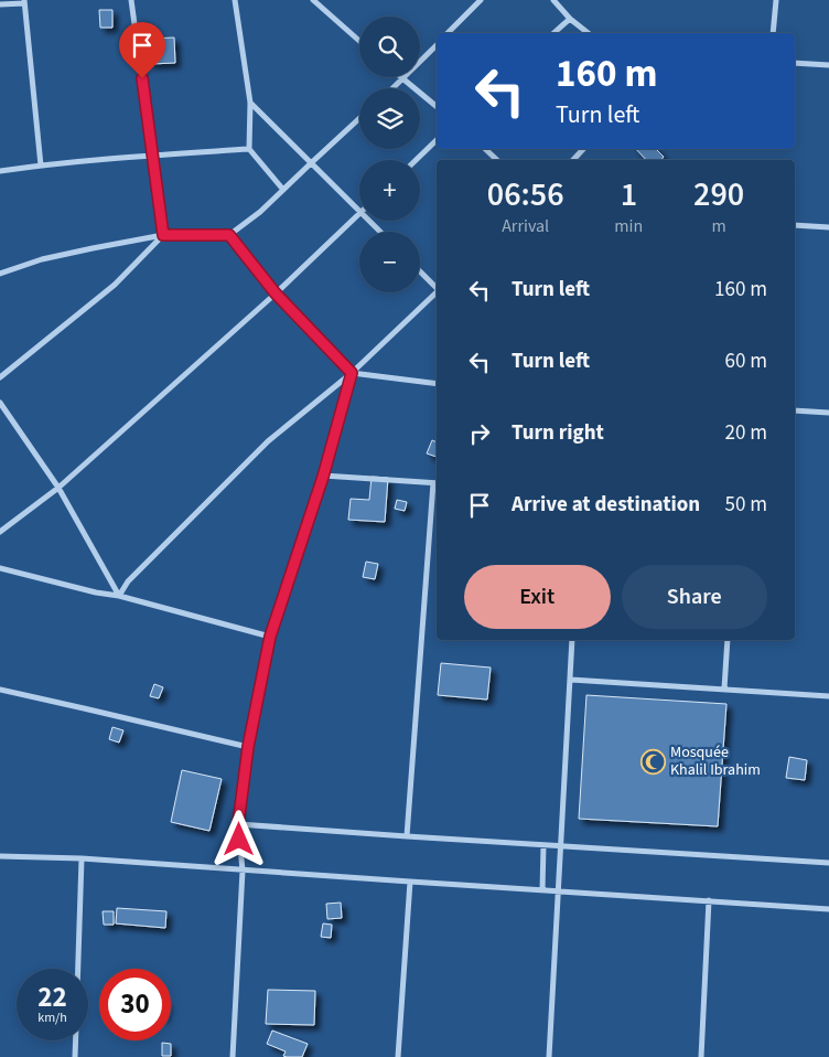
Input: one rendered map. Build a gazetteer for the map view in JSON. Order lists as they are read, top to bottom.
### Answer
{
  "places": {
    "mosque": ["Mosquée Khalil Ibrahim"]
  },
  "page": {
    "map_buttons": ["+", "−"],
    "turn": ["160 m", "Turn left"],
    "eta": [
      "06:56",
      "Arrival",
      "1",
      "min",
      "290",
      "m"
    ],
    "list": [
      {
        "name": "Turn left",
        "value": "160 m"
      },
      {
        "name": "Turn left",
        "value": "60 m"
      },
      {
        "name": "Turn right",
        "value": "20 m"
      },
      {
        "name": "Arrive at destination",
        "value": "50 m"
      }
    ],
    "buttons": ["Exit", "Share"],
    "speed": "22 km/h",
    "limit": "30"
  }
}
